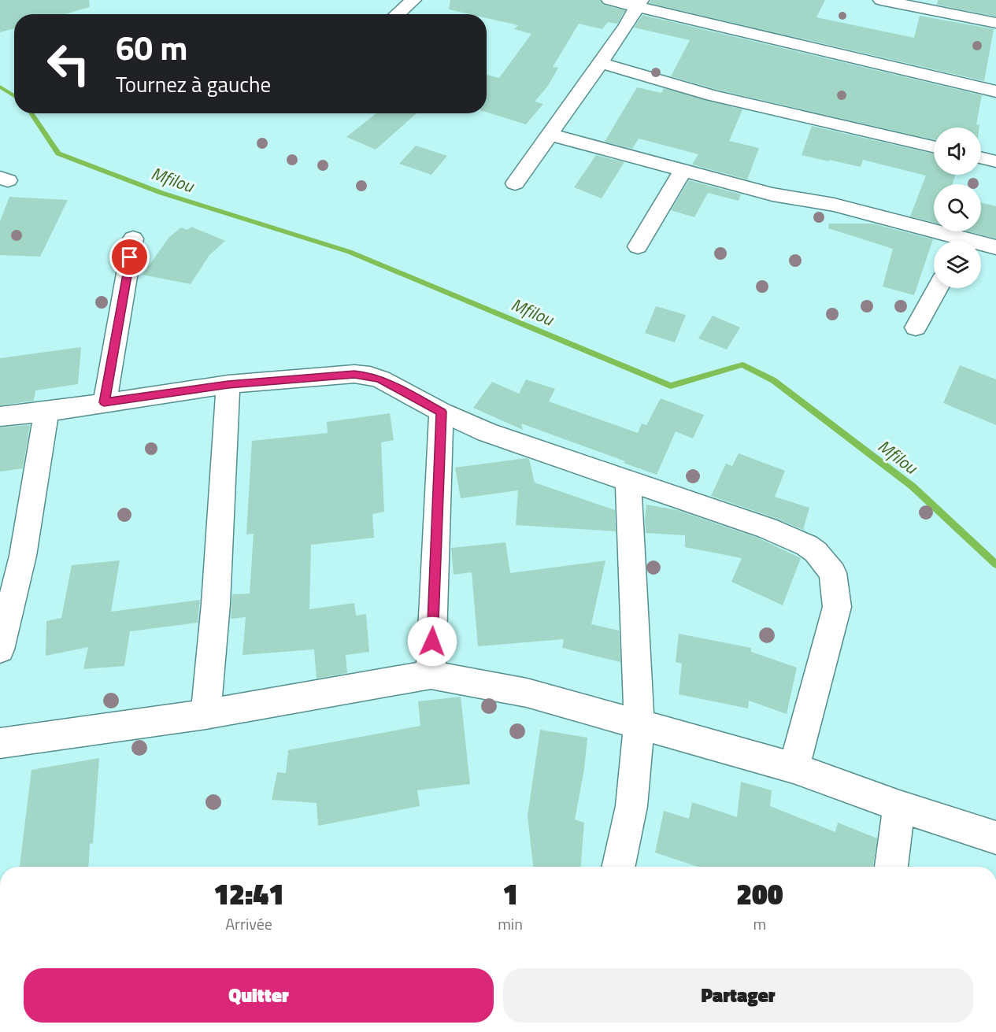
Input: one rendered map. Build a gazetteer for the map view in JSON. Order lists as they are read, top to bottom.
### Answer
{
  "water": ["Mfilou"],
  "page": {
    "turn": ["60 m", "Tournez à gauche"],
    "eta": [
      "12:41",
      "Arrivée",
      "1",
      "min",
      "200",
      "m"
    ],
    "buttons": ["Quitter", "Partager"]
  }
}
